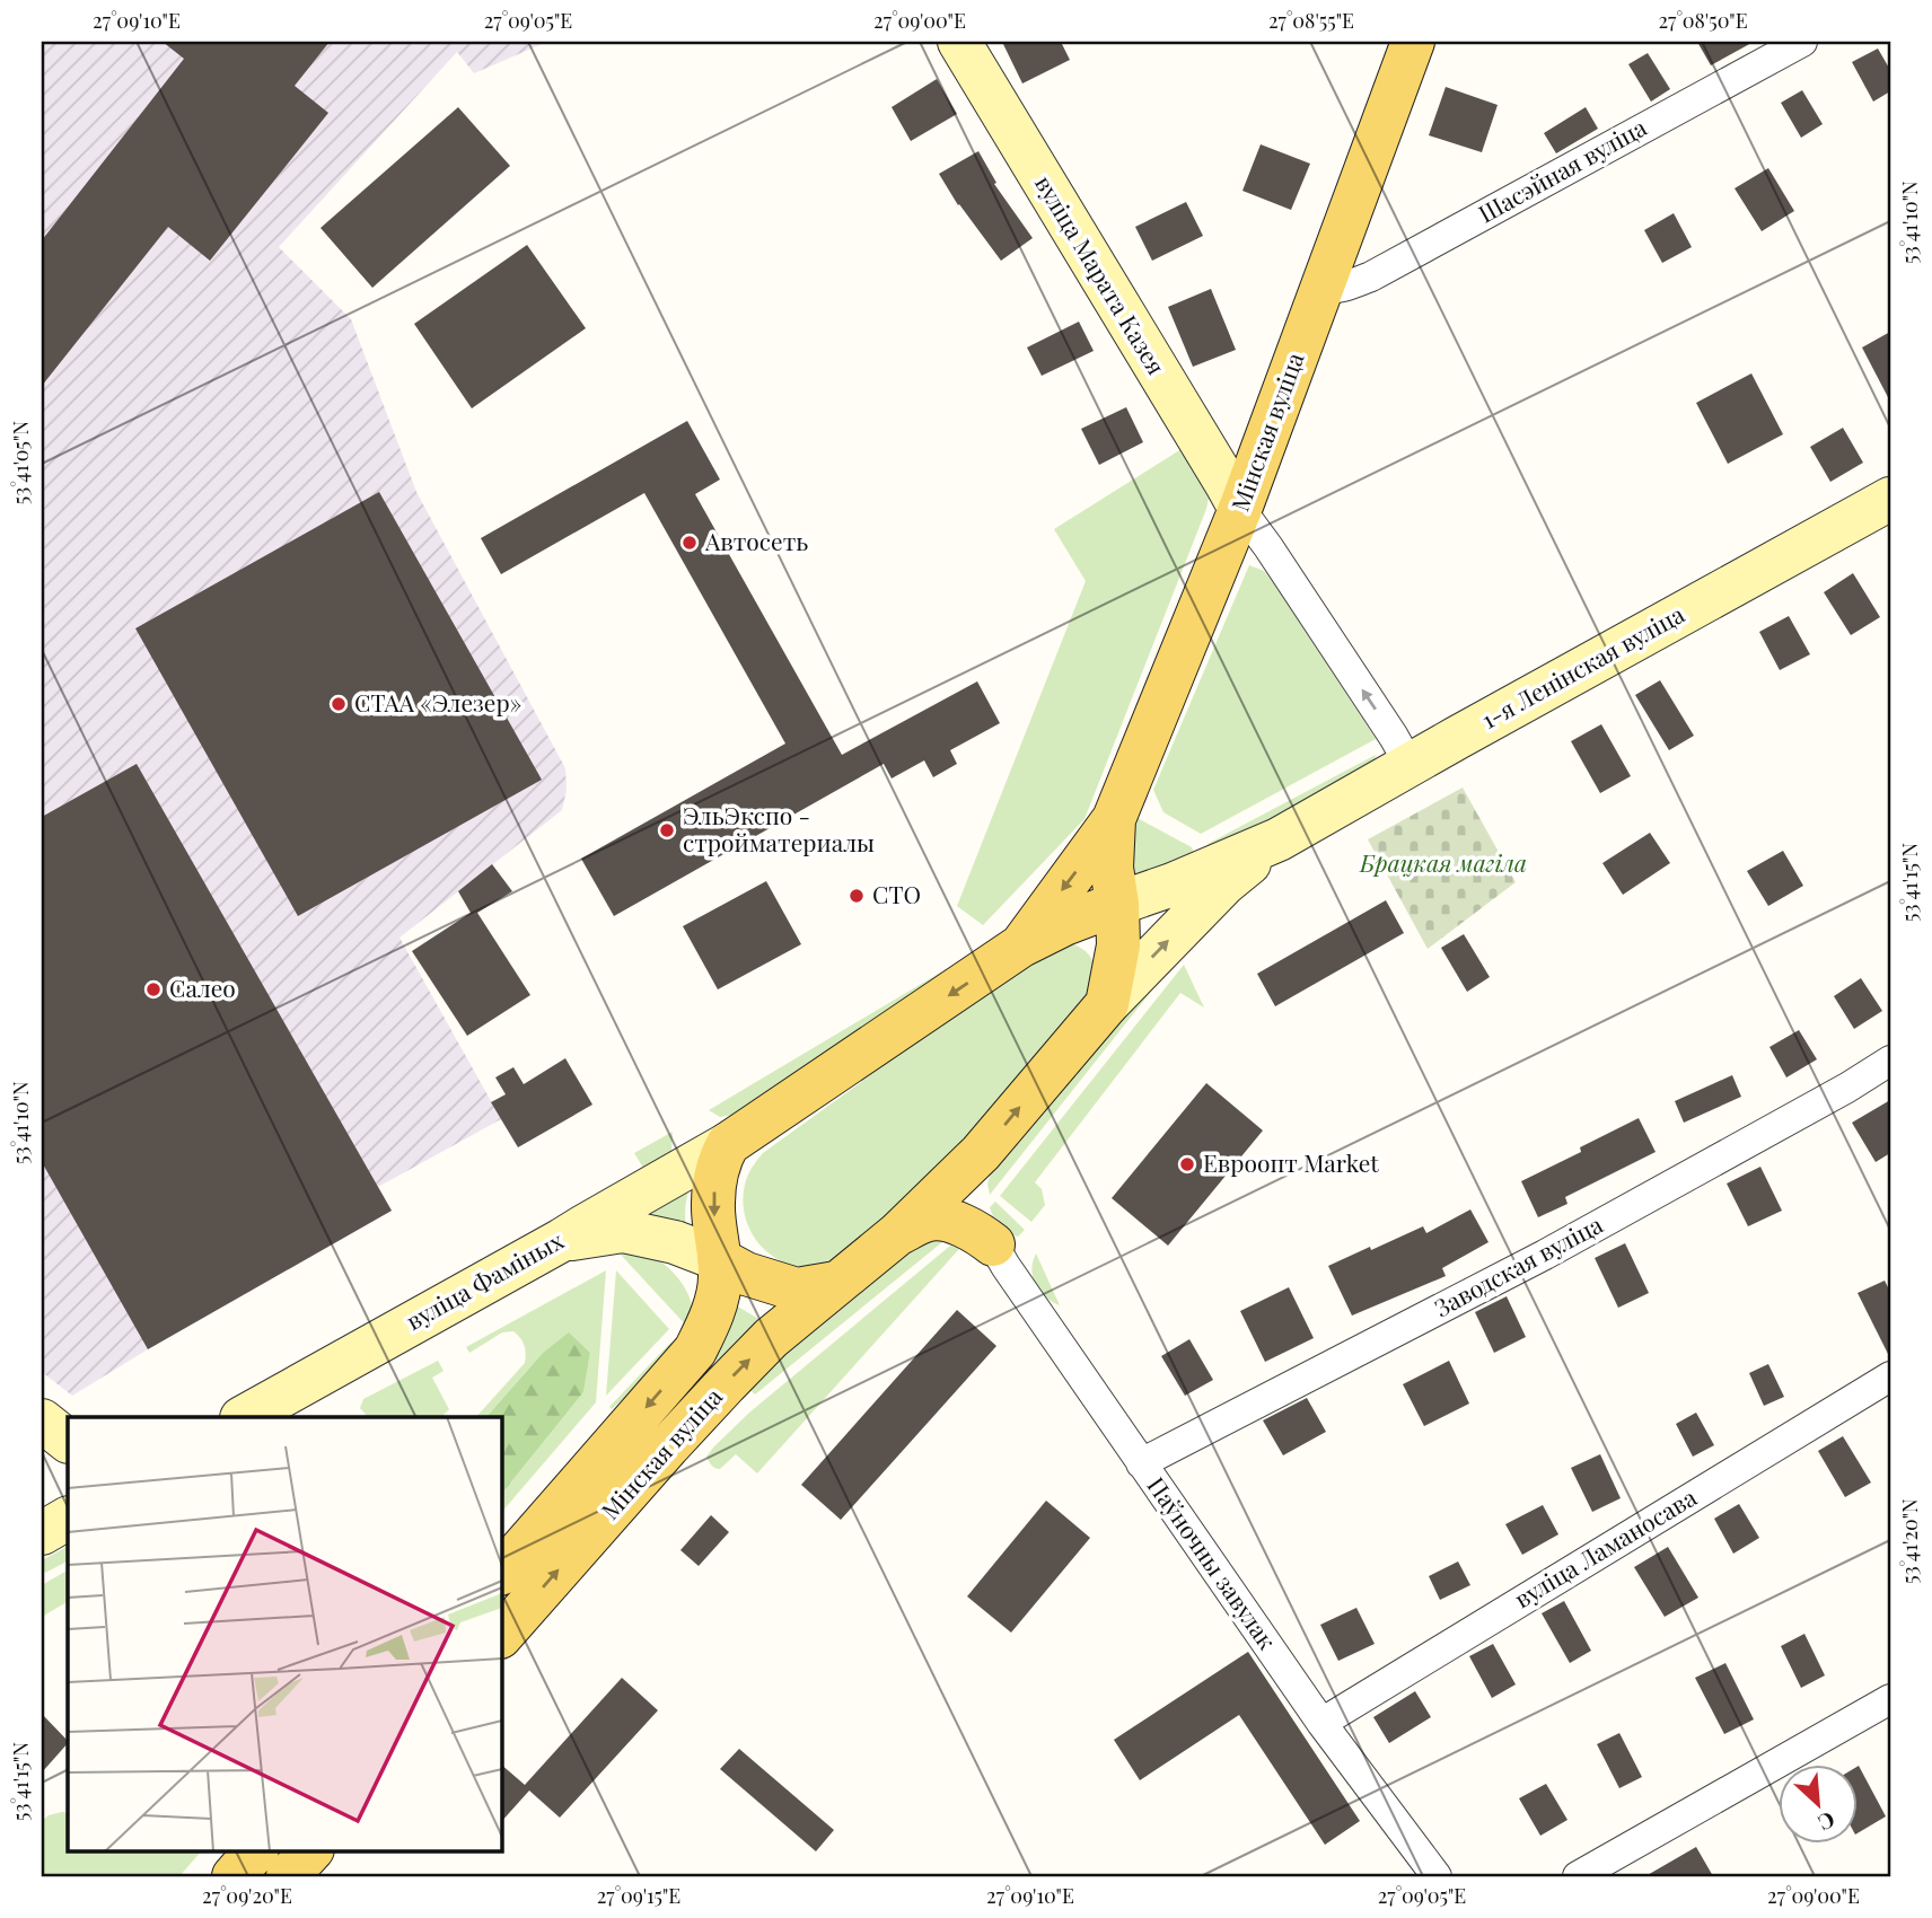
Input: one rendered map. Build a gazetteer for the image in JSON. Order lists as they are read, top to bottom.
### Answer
{
  "streets": {
    "main road": [
      "вуліца Марата Казея",
      "Мінская вуліца",
      "1-я Ленінская вуліца",
      "вуліца Фаміных"
    ],
    "street": [
      "Шасэйная вуліца",
      "Заводская вуліца",
      "вуліца Ламаносава",
      "Паўночны завулак"
    ]
  },
  "crossings": [
    ["Шасэйная вуліца", "Мінская вуліца"],
    ["вуліца Марата Казея", "Мінская вуліца"],
    ["Мінская вуліца", "вуліца Фаміных"],
    ["Заводская вуліца", "Паўночны завулак"],
    ["вуліца Ламаносава", "Паўночны завулак"]
  ],
  "parks": ["Брацкая магіла"],
  "places": [
    "Автосеть",
    "СТАА «Элезер»",
    "ЭльЭкспо - стройматериалы",
    "СТО",
    "Салео",
    "Евроопт Market"
  ],
  "north": "bottom right",
  "coordinates": [
    "27°09'10\"E",
    "27°09'05\"E",
    "27°09'00\"E",
    "27°08'55\"E",
    "27°08'50\"E",
    "53°41'10\"N",
    "53°41'05\"N",
    "53°41'15\"N",
    "53°41'20\"N",
    "27°09'20\"E",
    "27°09'15\"E"
  ]
}
